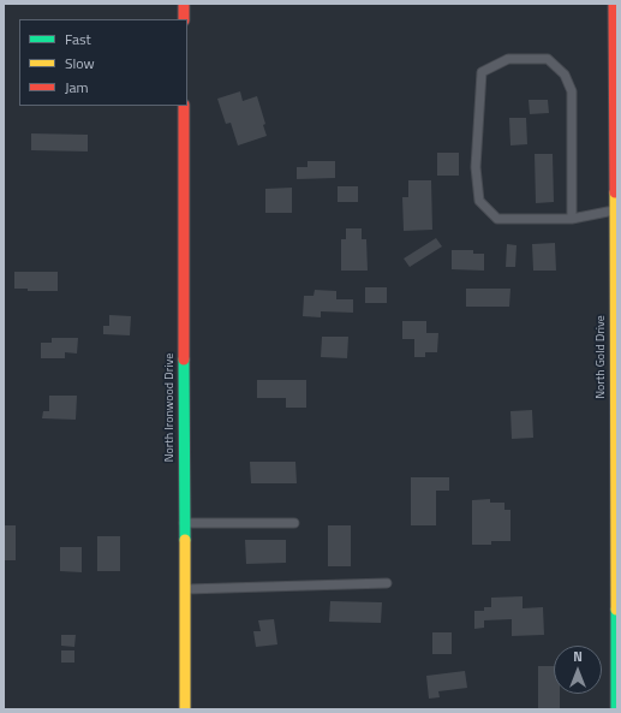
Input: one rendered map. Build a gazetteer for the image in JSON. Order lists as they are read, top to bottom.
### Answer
{
  "streets": {
    "street": ["North Gold Drive", "North Ironwood Drive"]
  },
  "legend": ["Fast", "Slow", "Jam"],
  "north": "top"
}
